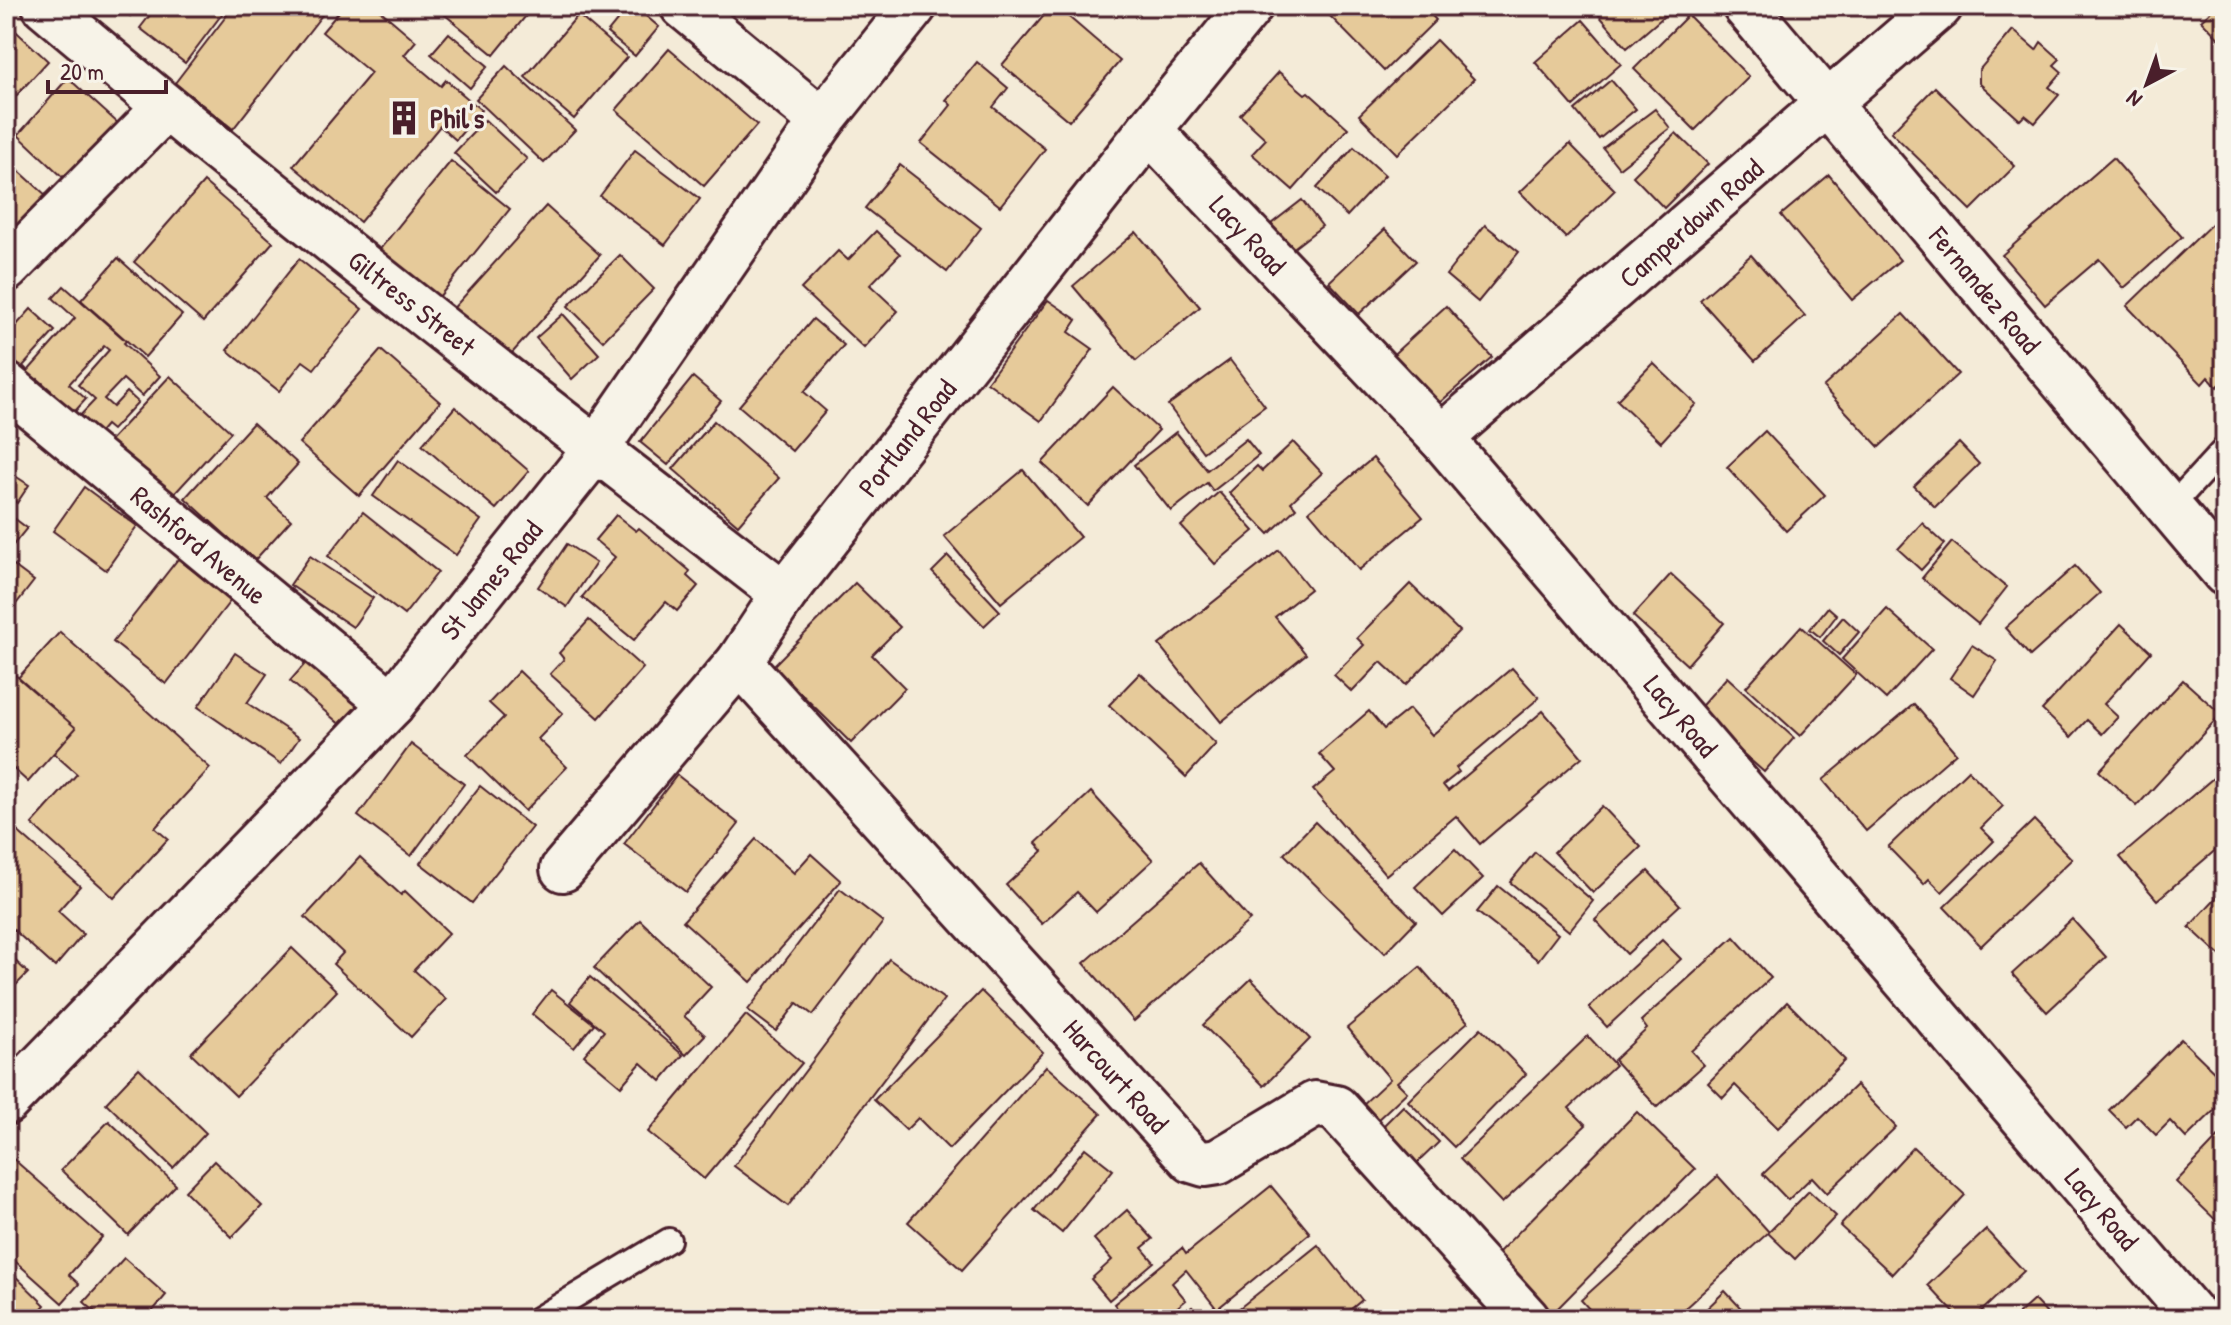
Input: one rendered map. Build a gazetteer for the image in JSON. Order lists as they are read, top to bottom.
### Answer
{
  "streets": {
    "street": [
      "Camperdown Road",
      "Lacy Road",
      "Fernandez Road",
      "Giltress Street",
      "Portland Road",
      "Rashford Avenue",
      "St James Road",
      "Harcourt Road"
    ]
  },
  "crossings": [
    ["Camperdown Road", "Lacy Road"],
    ["Camperdown Road", "Fernandez Road"],
    ["Lacy Road", "Portland Road"],
    ["Giltress Street", "Portland Road"],
    ["Giltress Street", "St James Road"],
    ["Portland Road", "Harcourt Road"],
    ["Rashford Avenue", "St James Road"]
  ],
  "places": {
    "building": ["Phil's"]
  },
  "scale_bar": "20 m",
  "north": "bottom left"
}
